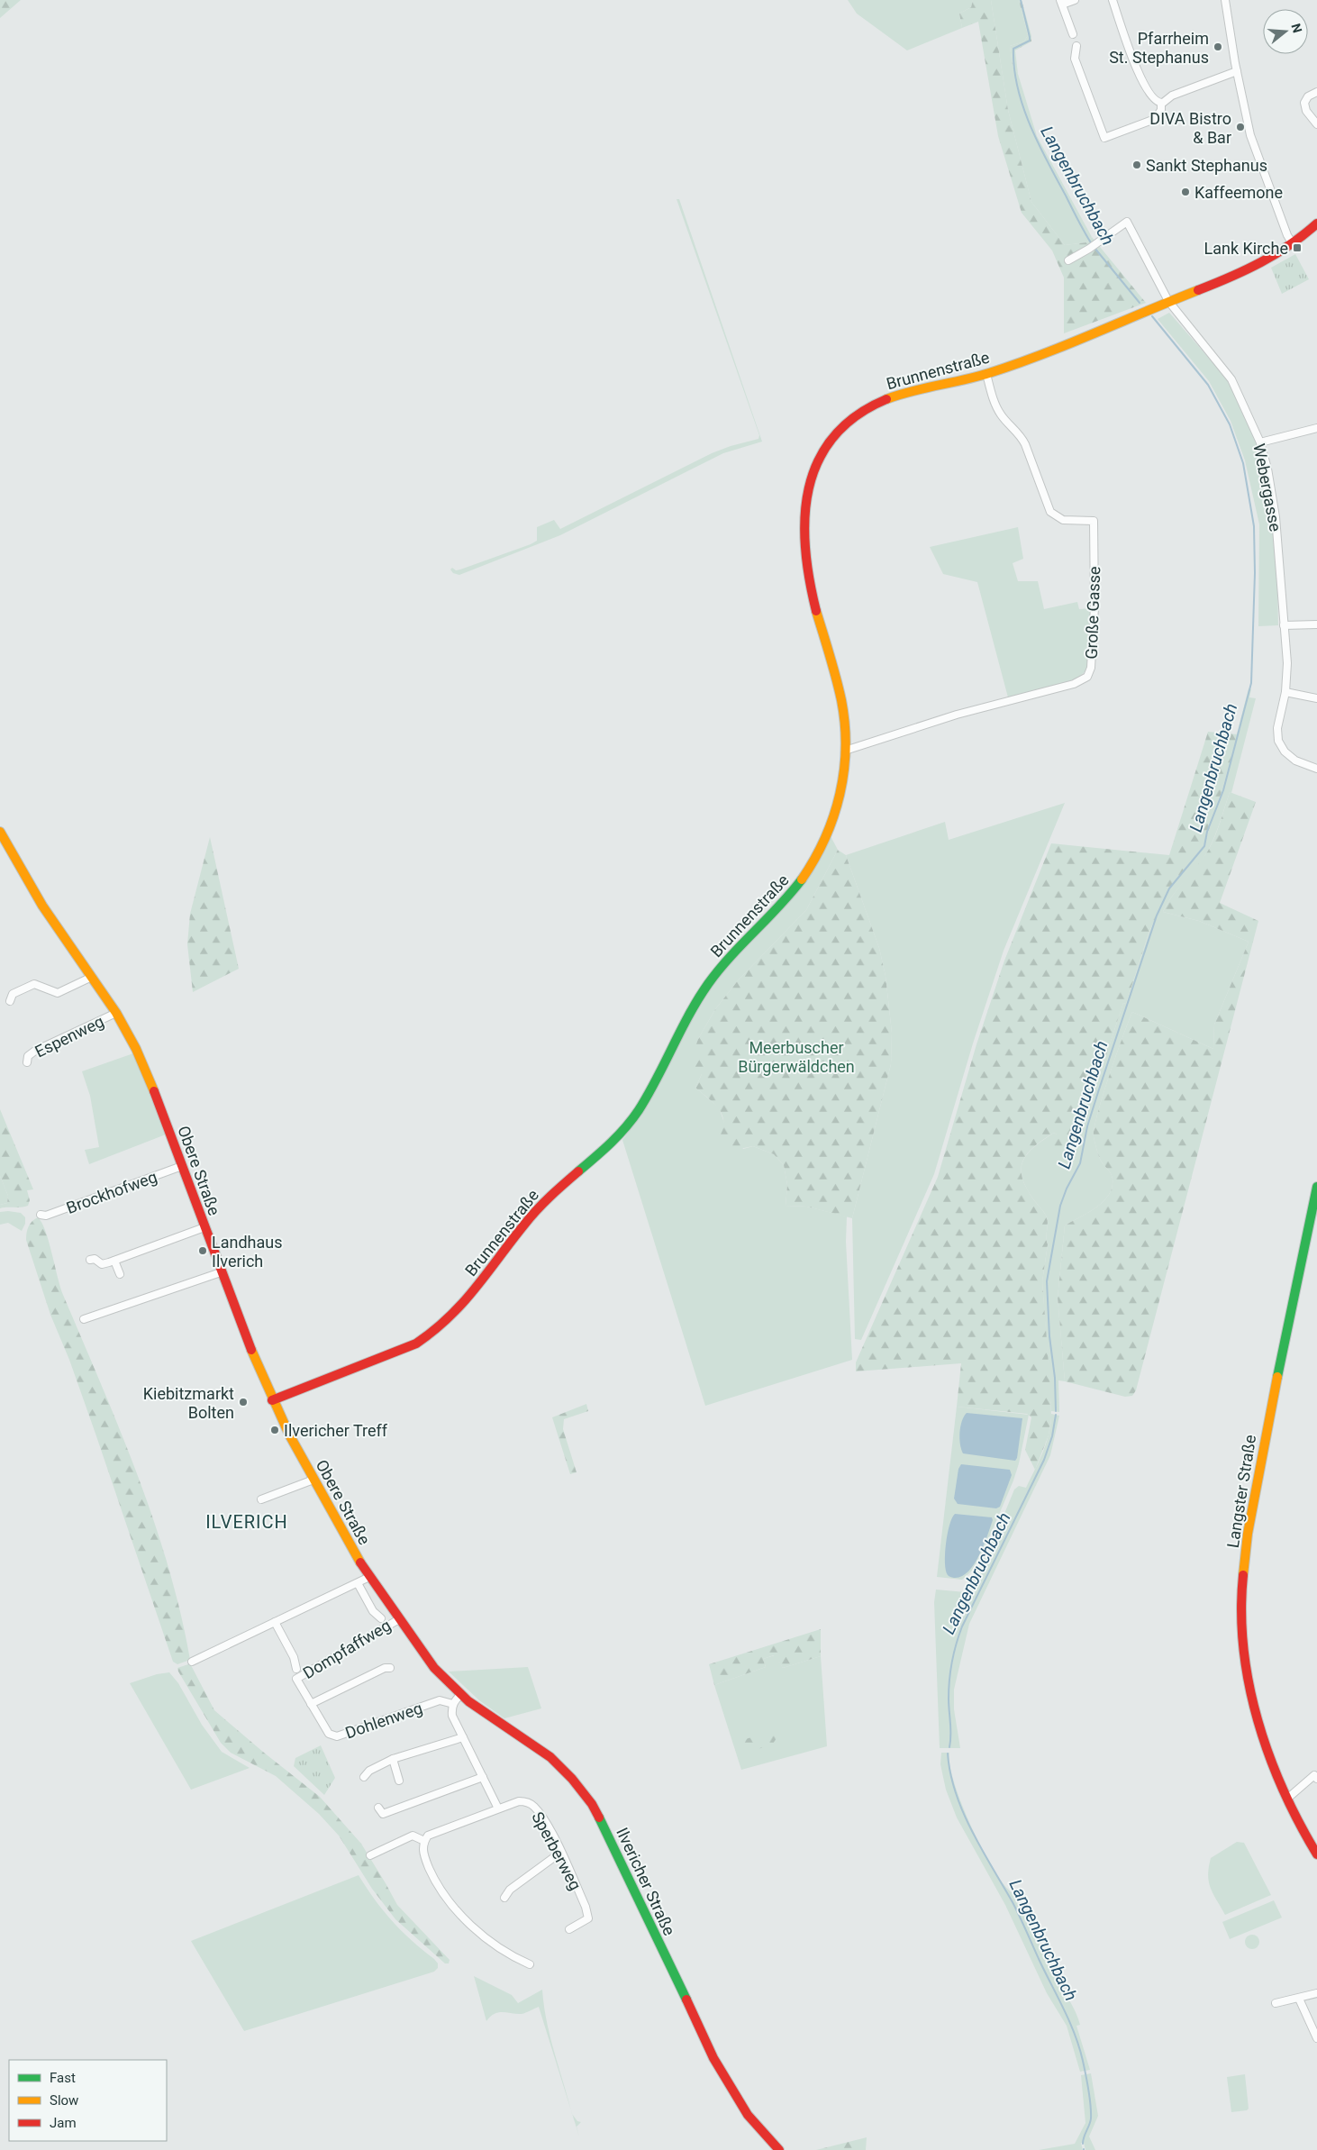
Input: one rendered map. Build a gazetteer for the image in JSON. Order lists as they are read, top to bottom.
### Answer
{
  "streets": {
    "street": [
      "Brunnenstraße",
      "Webergasse",
      "Große Gasse",
      "Espenweg",
      "Obere Straße",
      "Brockhofweg",
      "Langster Straße",
      "Dompfaffweg",
      "Dohlenweg",
      "Sperberweg",
      "Ilvericher Straße"
    ]
  },
  "crossings": [
    ["Brunnenstraße", "Webergasse"],
    ["Brunnenstraße", "Große Gasse"],
    ["Brunnenstraße", "Obere Straße"],
    ["Espenweg", "Obere Straße"],
    ["Obere Straße", "Brockhofweg"],
    ["Obere Straße", "Dompfaffweg"],
    ["Obere Straße", "Ilvericher Straße"],
    ["Dompfaffweg", "Dohlenweg"]
  ],
  "districts": ["ILVERICH"],
  "water": ["Langenbruchbach"],
  "parks": ["Meerbuscher Bürgerwäldchen"],
  "places": {
    "other": [
      "Pfarrheim St. Stephanus",
      "DIVA Bistro & Bar",
      "Sankt Stephanus",
      "Kaffeemone",
      "Landhaus Ilverich",
      "Kiebitzmarkt Bolten",
      "Ilvericher Treff"
    ],
    "transit": ["Lank Kirche"]
  },
  "legend": ["Fast", "Slow", "Jam"],
  "north": "right"
}
